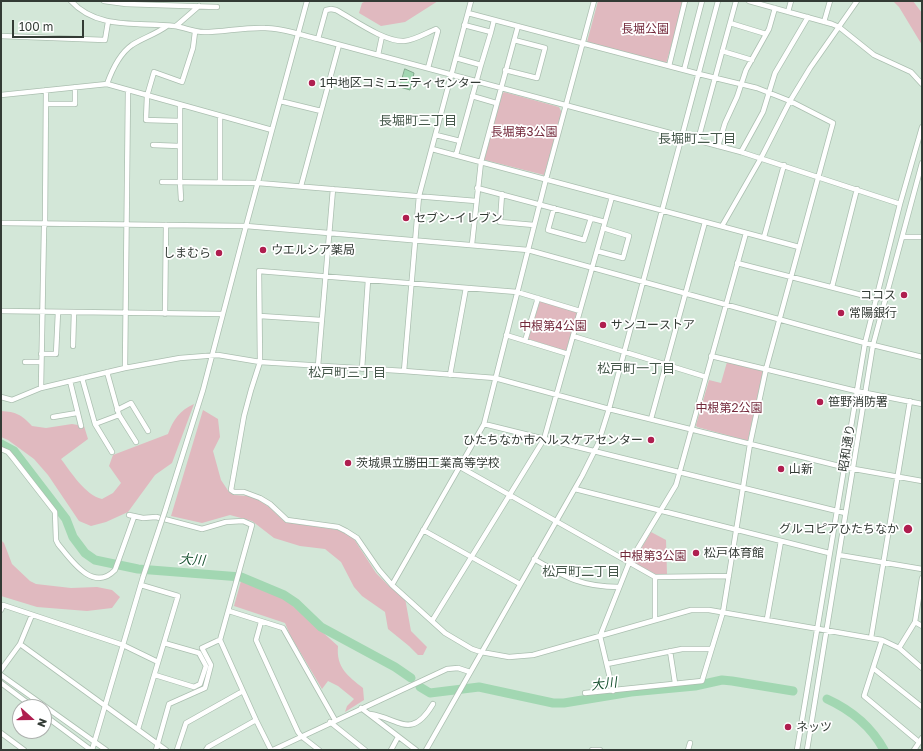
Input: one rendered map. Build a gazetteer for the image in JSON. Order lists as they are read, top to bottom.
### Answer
{
  "streets": {
    "street": ["昭和通り"]
  },
  "districts": [
    "長堀町三丁目",
    "長堀町二丁目",
    "松戸町一丁目",
    "松戸町三丁目",
    "松戸町二丁目"
  ],
  "water": ["大川"],
  "parks": [
    "長堀公園",
    "長堀第3公園",
    "中根第4公園",
    "中根第2公園",
    "中根第3公園"
  ],
  "places": [
    "1中地区コミュニティセンター",
    "セブン-イレブン",
    "ウエルシア薬局",
    "しまむら",
    "ココス",
    "常陽銀行",
    "サンユーストア",
    "笹野消防署",
    "ひたちなか市ヘルスケアセンター",
    "茨城県立勝田工業高等学校",
    "山新",
    "グルコピアひたちなか",
    "松戸体育館",
    "ネッツ"
  ],
  "scale_bar": "100 m",
  "north": "right"
}
